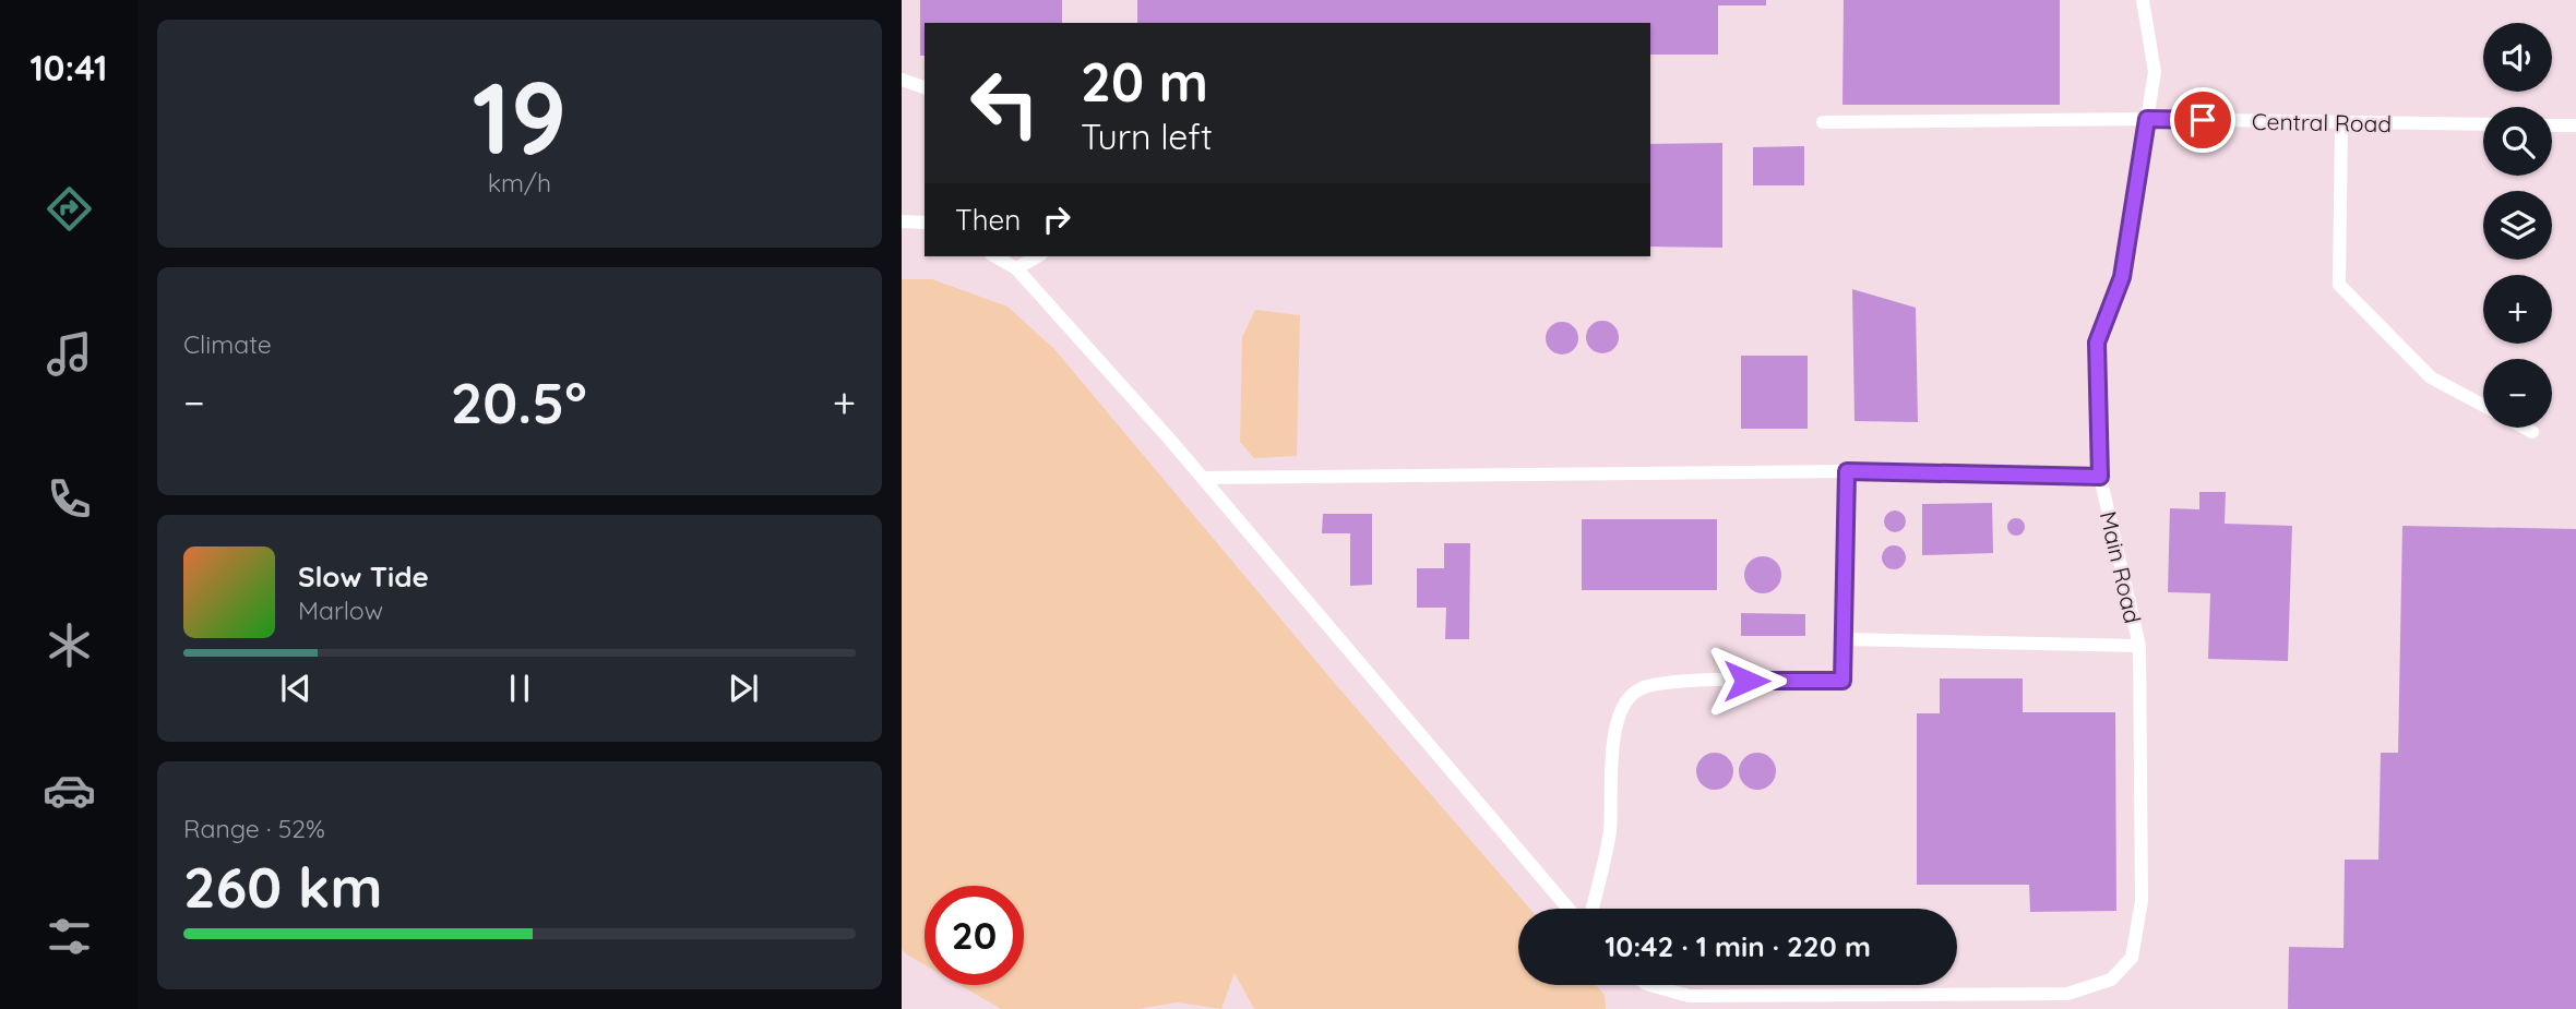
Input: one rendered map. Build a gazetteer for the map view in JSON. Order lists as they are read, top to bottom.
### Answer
{
  "streets": {
    "lane": ["Central Road", "Main Road"]
  },
  "crossings": [
    ["Central Road", "Main Road"]
  ],
  "page": {
    "tabs": "10:41",
    "tile": [
      ["19", "km/h"],
      "Climate",
      ["Range · 52%", "260 km"]
    ],
    "map_buttons": ["+", "−"],
    "turn": ["20 m", "Turn left"],
    "then": "Then",
    "heat": ["−", "20.5°", "+"],
    "song": ["Slow Tide", "Marlow"],
    "limit": "20",
    "trip": "10:42 · 1 min · 220 m"
  }
}
